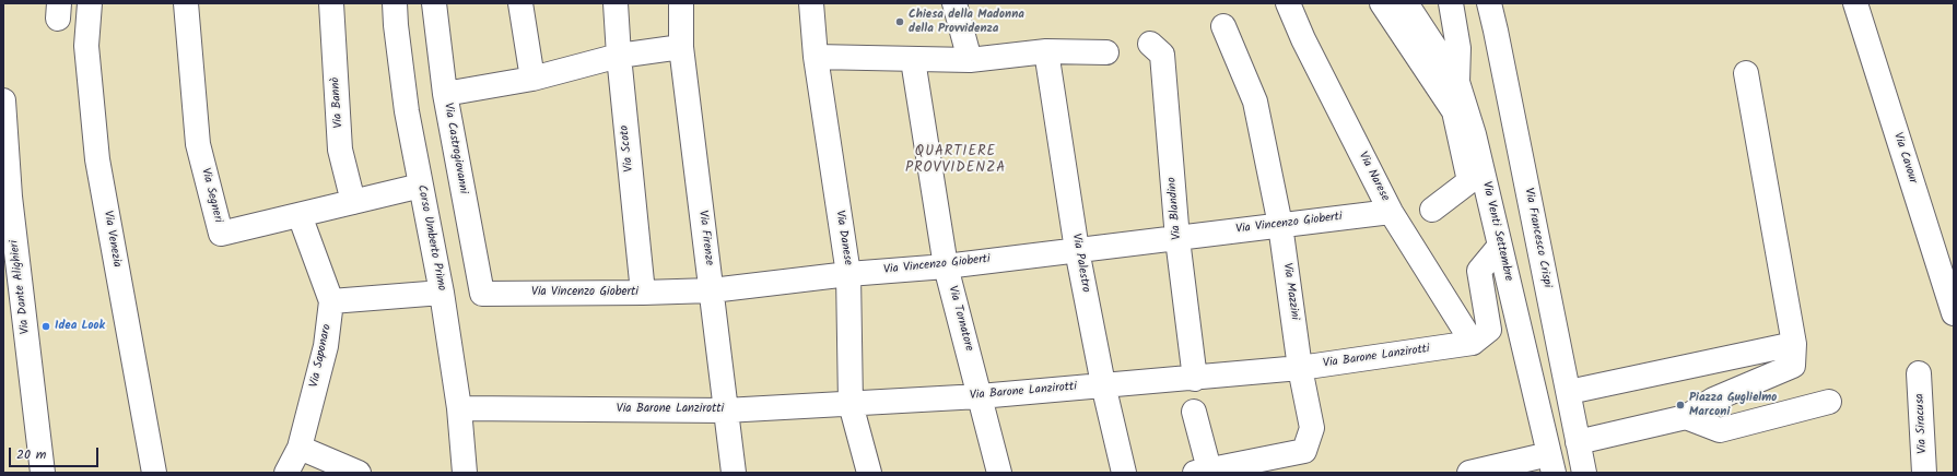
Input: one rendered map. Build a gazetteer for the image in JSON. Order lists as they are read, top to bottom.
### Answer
{
  "streets": {
    "street": [
      "Via Bannò",
      "Via Castrogiovanni",
      "Via Scoto",
      "Via Cavour",
      "Via Narese",
      "Via Segneri",
      "Via Blandino",
      "Via Vincenzo Gioberti",
      "Via Venti Settembre",
      "Corso Umberto Primo",
      "Via Firenze",
      "Via Danese",
      "Via Francesco Crispi",
      "Via Venezia",
      "Via Palestro",
      "Via Dante Alighieri",
      "Via Mazzini",
      "Via Tornatore",
      "Via Saponaro",
      "Via Barone Lanzirotti",
      "Via Siracusa"
    ]
  },
  "crossings": [
    ["Via Bannò", "Via Segneri"],
    ["Via Castrogiovanni", "Via Vincenzo Gioberti"],
    ["Via Scoto", "Via Vincenzo Gioberti"],
    ["Via Narese", "Via Vincenzo Gioberti"],
    ["Via Narese", "Via Barone Lanzirotti"],
    ["Via Segneri", "Corso Umberto Primo"],
    ["Via Segneri", "Via Saponaro"],
    ["Via Blandino", "Via Vincenzo Gioberti"],
    ["Via Blandino", "Via Barone Lanzirotti"],
    ["Via Vincenzo Gioberti", "Via Firenze"],
    ["Via Vincenzo Gioberti", "Via Danese"],
    ["Via Vincenzo Gioberti", "Via Palestro"],
    ["Via Vincenzo Gioberti", "Via Mazzini"],
    ["Via Vincenzo Gioberti", "Via Tornatore"],
    ["Corso Umberto Primo", "Via Barone Lanzirotti"],
    ["Via Firenze", "Via Barone Lanzirotti"],
    ["Via Danese", "Via Barone Lanzirotti"],
    ["Via Palestro", "Via Barone Lanzirotti"],
    ["Via Mazzini", "Via Barone Lanzirotti"],
    ["Via Tornatore", "Via Barone Lanzirotti"]
  ],
  "districts": ["QUARTIERE PROVVIDENZA"],
  "places": ["Chiesa della Madonna della Provvidenza", "Idea Look", "Piazza Guglielmo Marconi"],
  "scale_bar": "20 m"
}
